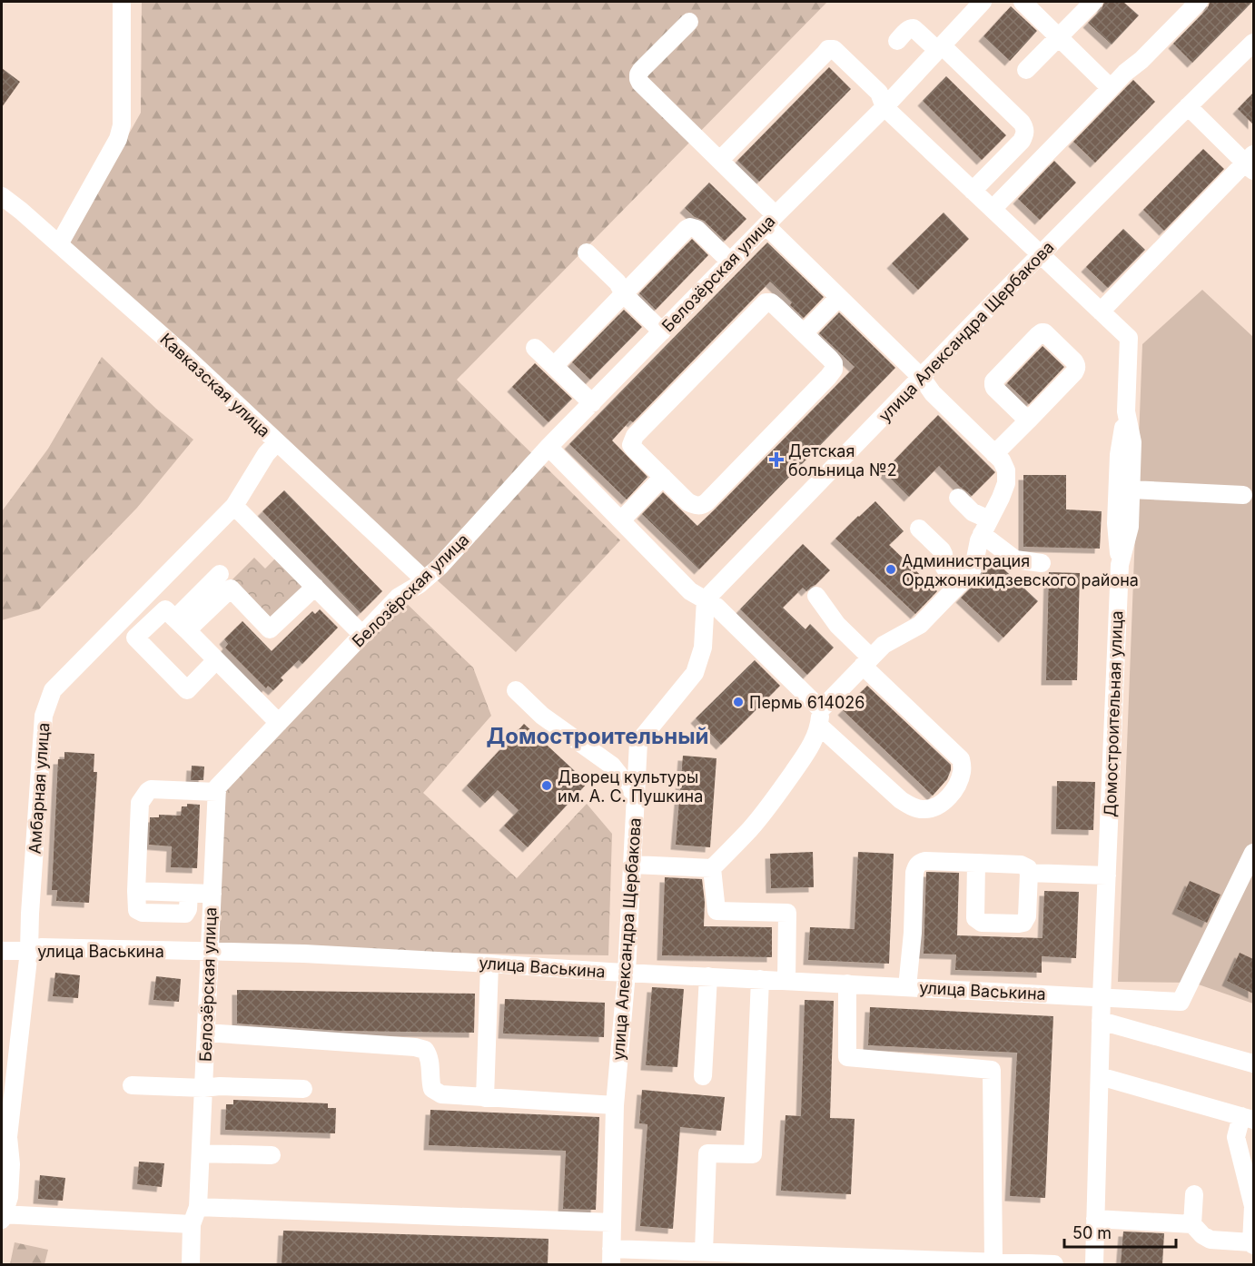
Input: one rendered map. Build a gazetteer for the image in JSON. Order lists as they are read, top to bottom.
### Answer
{
  "streets": {
    "street": [
      "Белозёрская улица",
      "улица Александра Щербакова",
      "Кавказская улица",
      "Домостроительная улица",
      "Амбарная улица",
      "улица Васькина"
    ]
  },
  "crossings": [
    ["Белозёрская улица", "Кавказская улица"],
    ["Белозёрская улица", "Домостроительная улица"],
    ["Белозёрская улица", "улица Васькина"],
    ["улица Александра Щербакова", "Домостроительная улица"],
    ["улица Александра Щербакова", "улица Васькина"],
    ["Кавказская улица", "Амбарная улица"],
    ["Домостроительная улица", "улица Васькина"],
    ["Амбарная улица", "улица Васькина"]
  ],
  "districts": ["Домостроительный"],
  "places": {
    "health": ["Детская больница №2"],
    "other": ["Администрация Орджоникидзевского района", "Пермь 614026", "Дворец культуры им. А. С. Пушкина"]
  },
  "scale_bar": "50 m"
}
